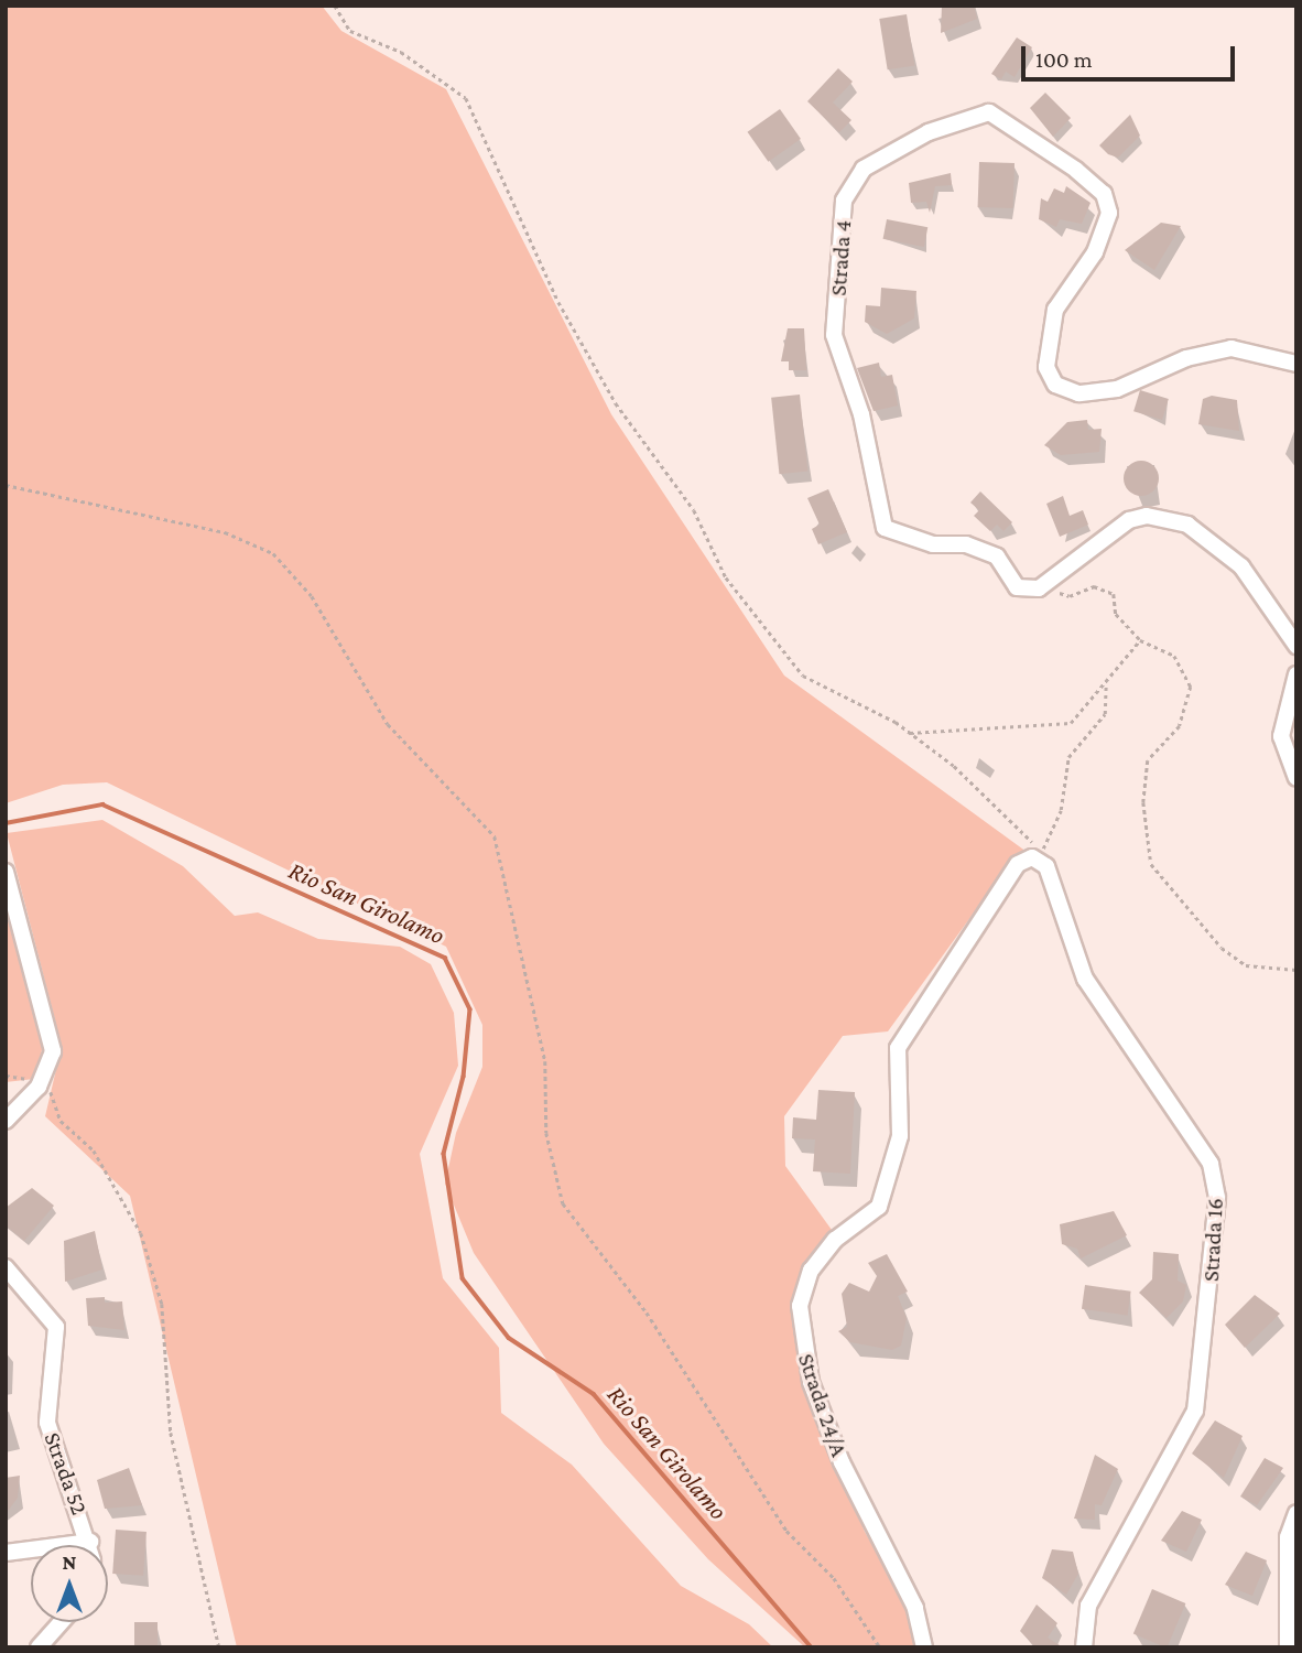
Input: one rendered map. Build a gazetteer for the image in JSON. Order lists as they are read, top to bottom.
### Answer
{
  "streets": {
    "street": [
      "Strada 4",
      "Strada 16",
      "Strada 24/A",
      "Strada 52"
    ]
  },
  "crossings": [
    ["Strada 16", "Strada 24/A"]
  ],
  "water": ["Rio San Girolamo"],
  "scale_bar": "100 m",
  "north": "top"
}
